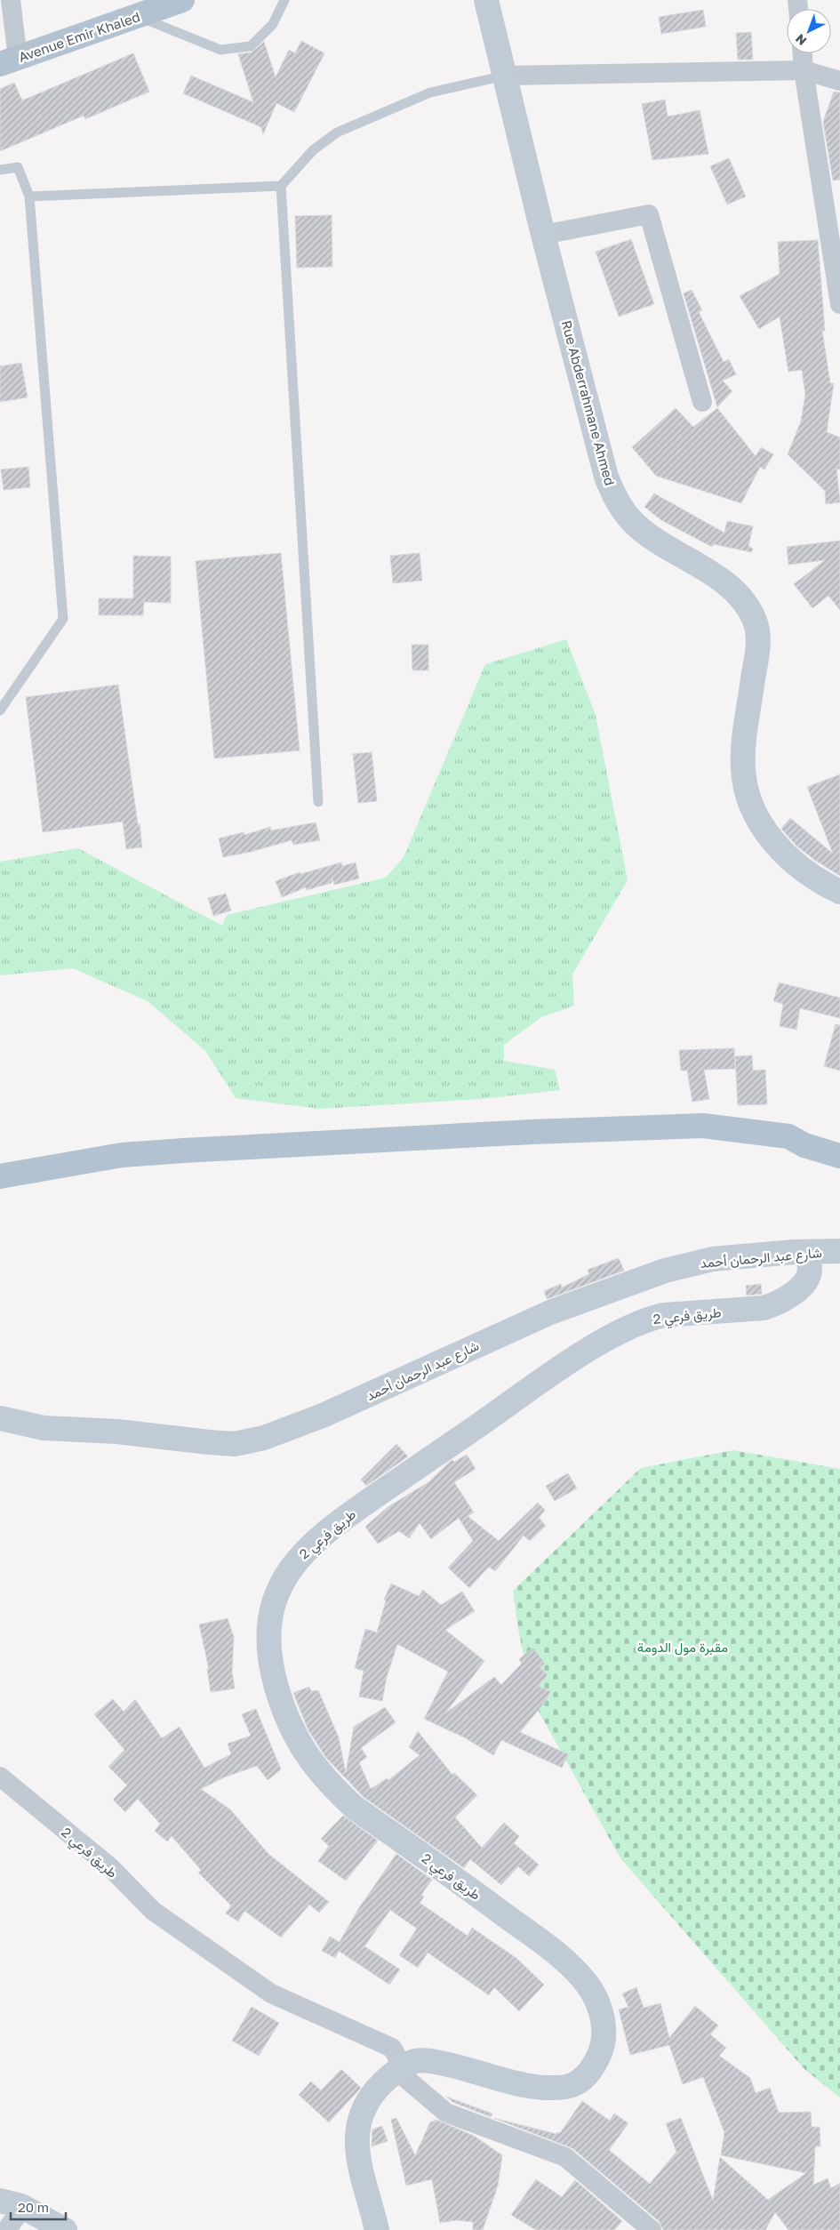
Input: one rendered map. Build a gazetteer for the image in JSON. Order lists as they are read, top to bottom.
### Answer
{
  "streets": {
    "main road": [
      "Avenue Emir Khaled",
      "Rue Abderrahmane Ahmed",
      "شارع عبد الرحمان أحمد",
      "طريق فرعي 2"
    ]
  },
  "crossings": [
    ["شارع عبد الرحمان أحمد", "طريق فرعي 2"]
  ],
  "parks": ["مقبرة مول الدومة"],
  "scale_bar": "20 m",
  "north": "bottom left"
}
